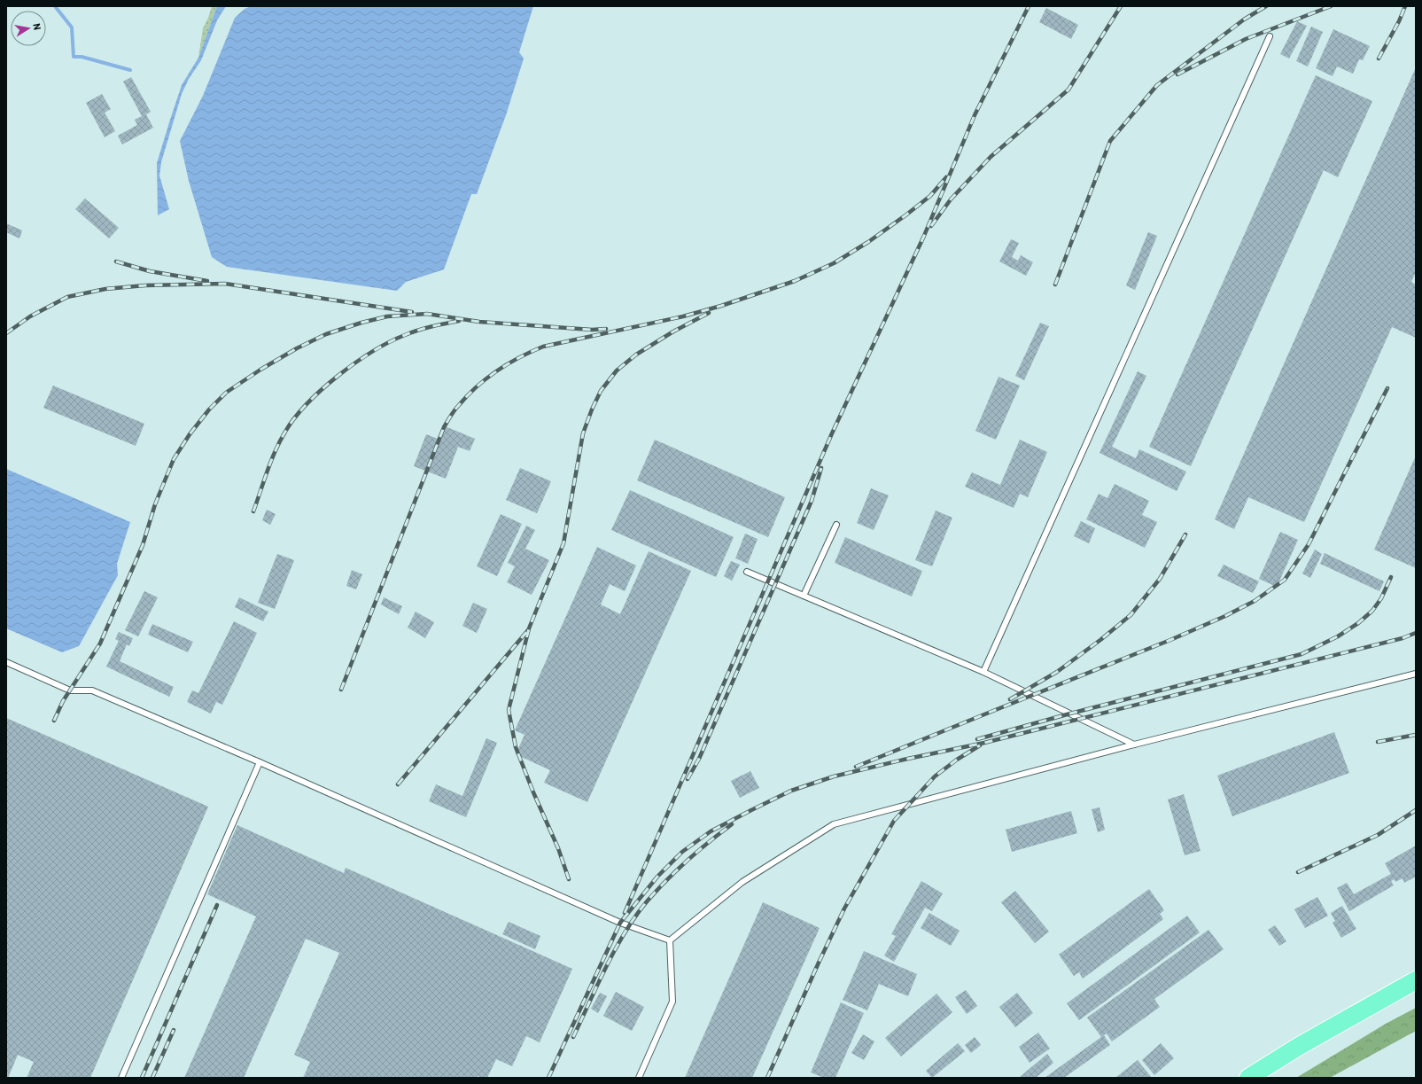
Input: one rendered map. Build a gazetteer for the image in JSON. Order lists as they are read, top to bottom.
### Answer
{
  "north": "right"
}
